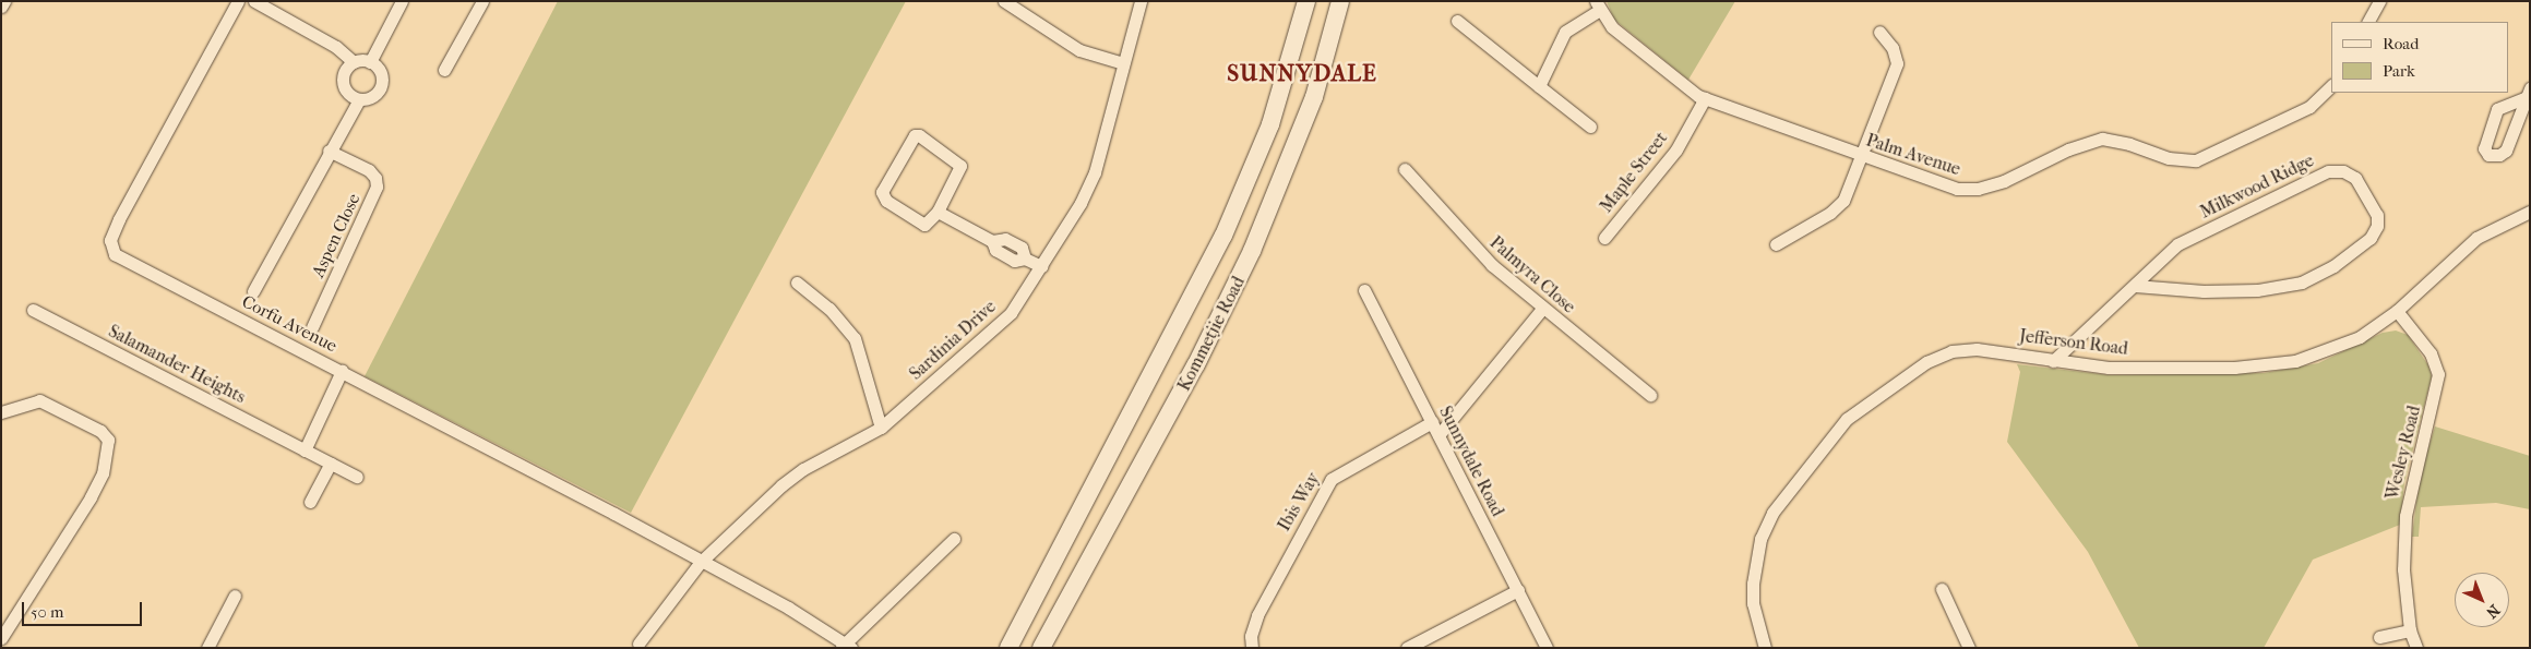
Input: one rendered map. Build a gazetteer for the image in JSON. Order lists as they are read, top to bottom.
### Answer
{
  "streets": {
    "main road": ["Kommetjie Road"],
    "street": [
      "Palm Avenue",
      "Maple Street",
      "Milkwood Ridge",
      "Aspen Close",
      "Palmyra Close",
      "Corfu Avenue",
      "Sardinia Drive",
      "Jefferson Road",
      "Salamander Heights",
      "Wesley Road",
      "Sunnydale Road",
      "Ibis Way"
    ]
  },
  "crossings": [
    ["Palm Avenue", "Maple Street"],
    ["Milkwood Ridge", "Jefferson Road"],
    ["Corfu Avenue", "Sardinia Drive"],
    ["Jefferson Road", "Wesley Road"],
    ["Sunnydale Road", "Ibis Way"]
  ],
  "districts": ["SUNNYDALE"],
  "legend": ["Road", "Park"],
  "scale_bar": "50 m",
  "north": "bottom right"
}
